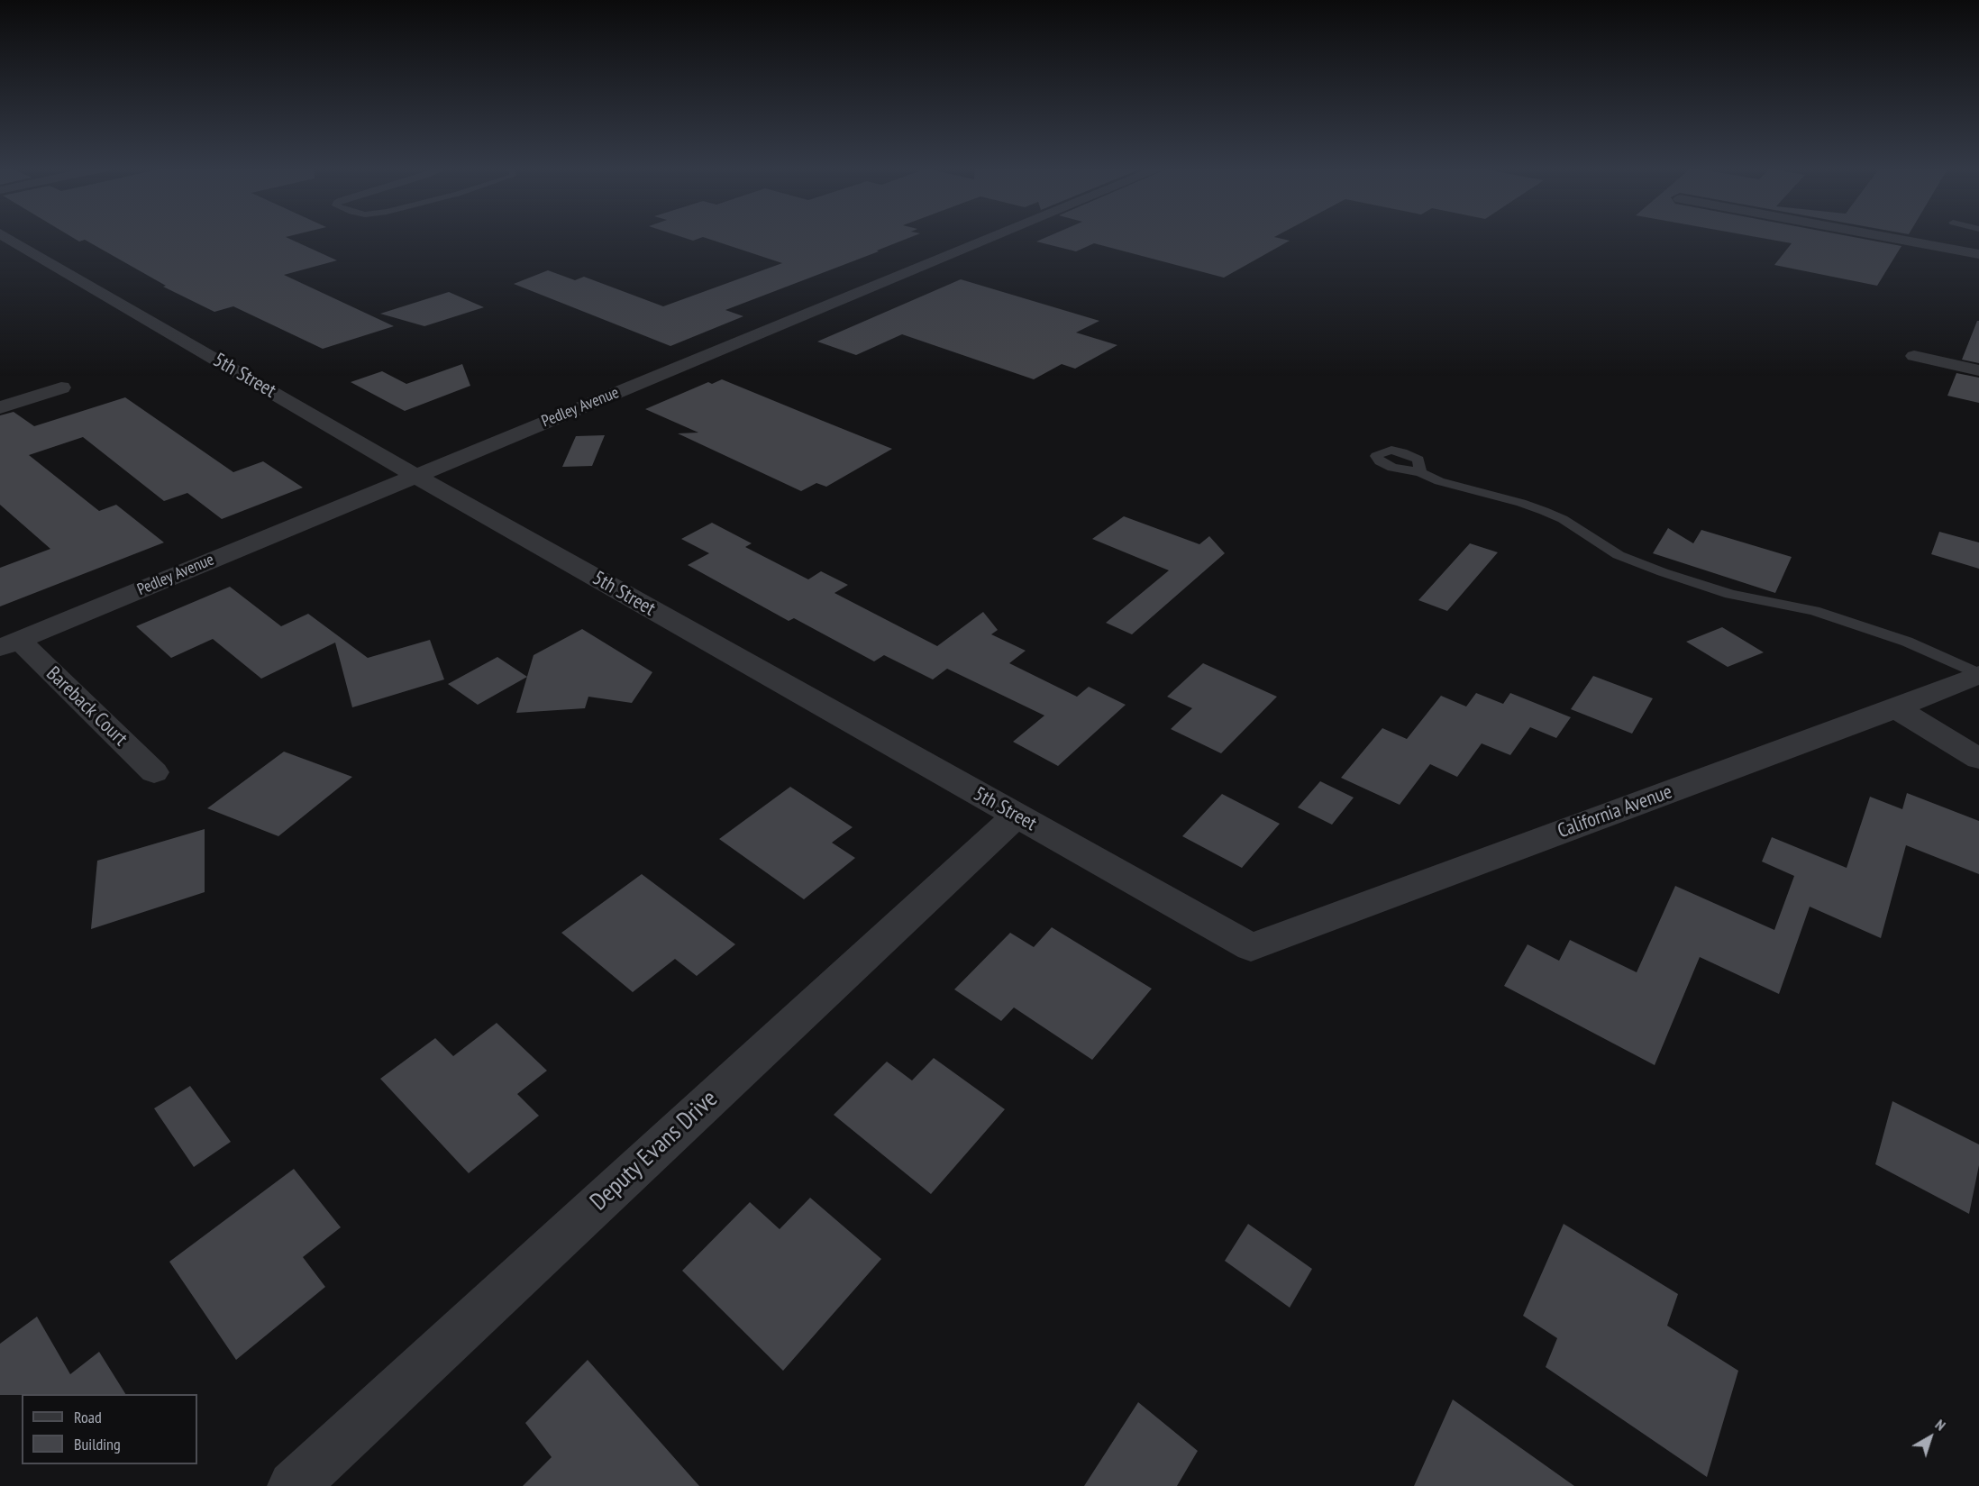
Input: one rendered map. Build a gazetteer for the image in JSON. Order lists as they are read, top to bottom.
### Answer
{
  "streets": {
    "street": [
      "5th Street",
      "Pedley Avenue",
      "Bareback Court",
      "California Avenue",
      "Deputy Evans Drive"
    ]
  },
  "crossings": [
    ["5th Street", "Pedley Avenue"],
    ["5th Street", "California Avenue"],
    ["5th Street", "Deputy Evans Drive"],
    ["Pedley Avenue", "Bareback Court"]
  ],
  "legend": ["Road", "Building"],
  "north": "top right"
}
